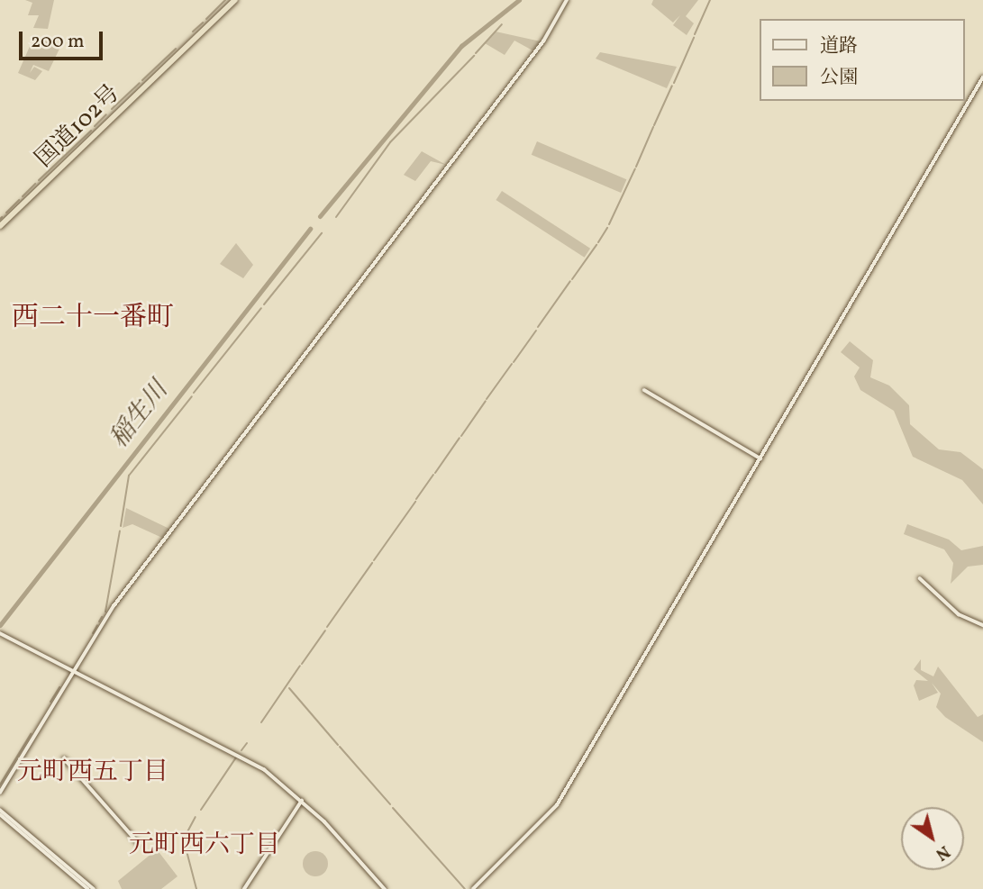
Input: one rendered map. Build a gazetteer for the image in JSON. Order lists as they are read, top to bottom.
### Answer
{
  "streets": {
    "highway": ["国道102号"]
  },
  "districts": ["西二十一番町", "元町西五丁目", "元町西六丁目"],
  "water": ["稲生川"],
  "legend": ["道路", "公園"],
  "scale_bar": "200 m",
  "north": "bottom right"
}
